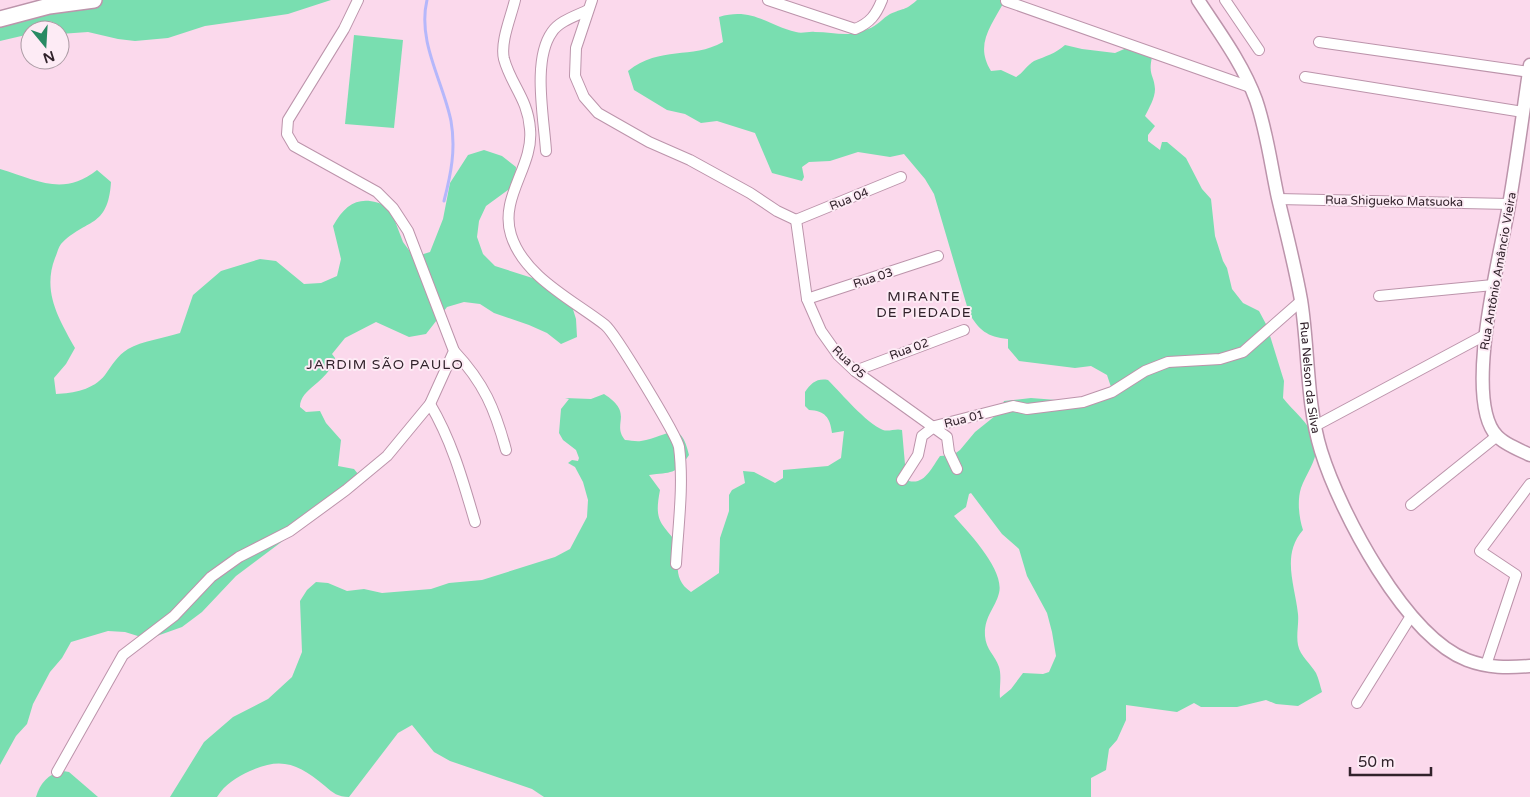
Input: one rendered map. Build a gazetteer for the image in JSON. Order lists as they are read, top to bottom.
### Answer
{
  "streets": {
    "street": [
      "Rua 04",
      "Rua Shigueko Matsuoka",
      "Rua Antônio Amâncio Vieira",
      "Rua 03",
      "Rua 02",
      "Rua 05",
      "Rua Nelson da Silva",
      "Rua 01"
    ]
  },
  "crossings": [
    ["Rua 04", "Rua 05"],
    ["Rua Shigueko Matsuoka", "Rua Antônio Amâncio Vieira"],
    ["Rua Shigueko Matsuoka", "Rua Nelson da Silva"],
    ["Rua 03", "Rua 05"],
    ["Rua 02", "Rua 05"],
    ["Rua 05", "Rua 01"],
    ["Rua Nelson da Silva", "Rua 01"]
  ],
  "districts": ["MIRANTE DE PIEDADE", "JARDIM SÃO PAULO"],
  "scale_bar": "50 m",
  "north": "bottom"
}
